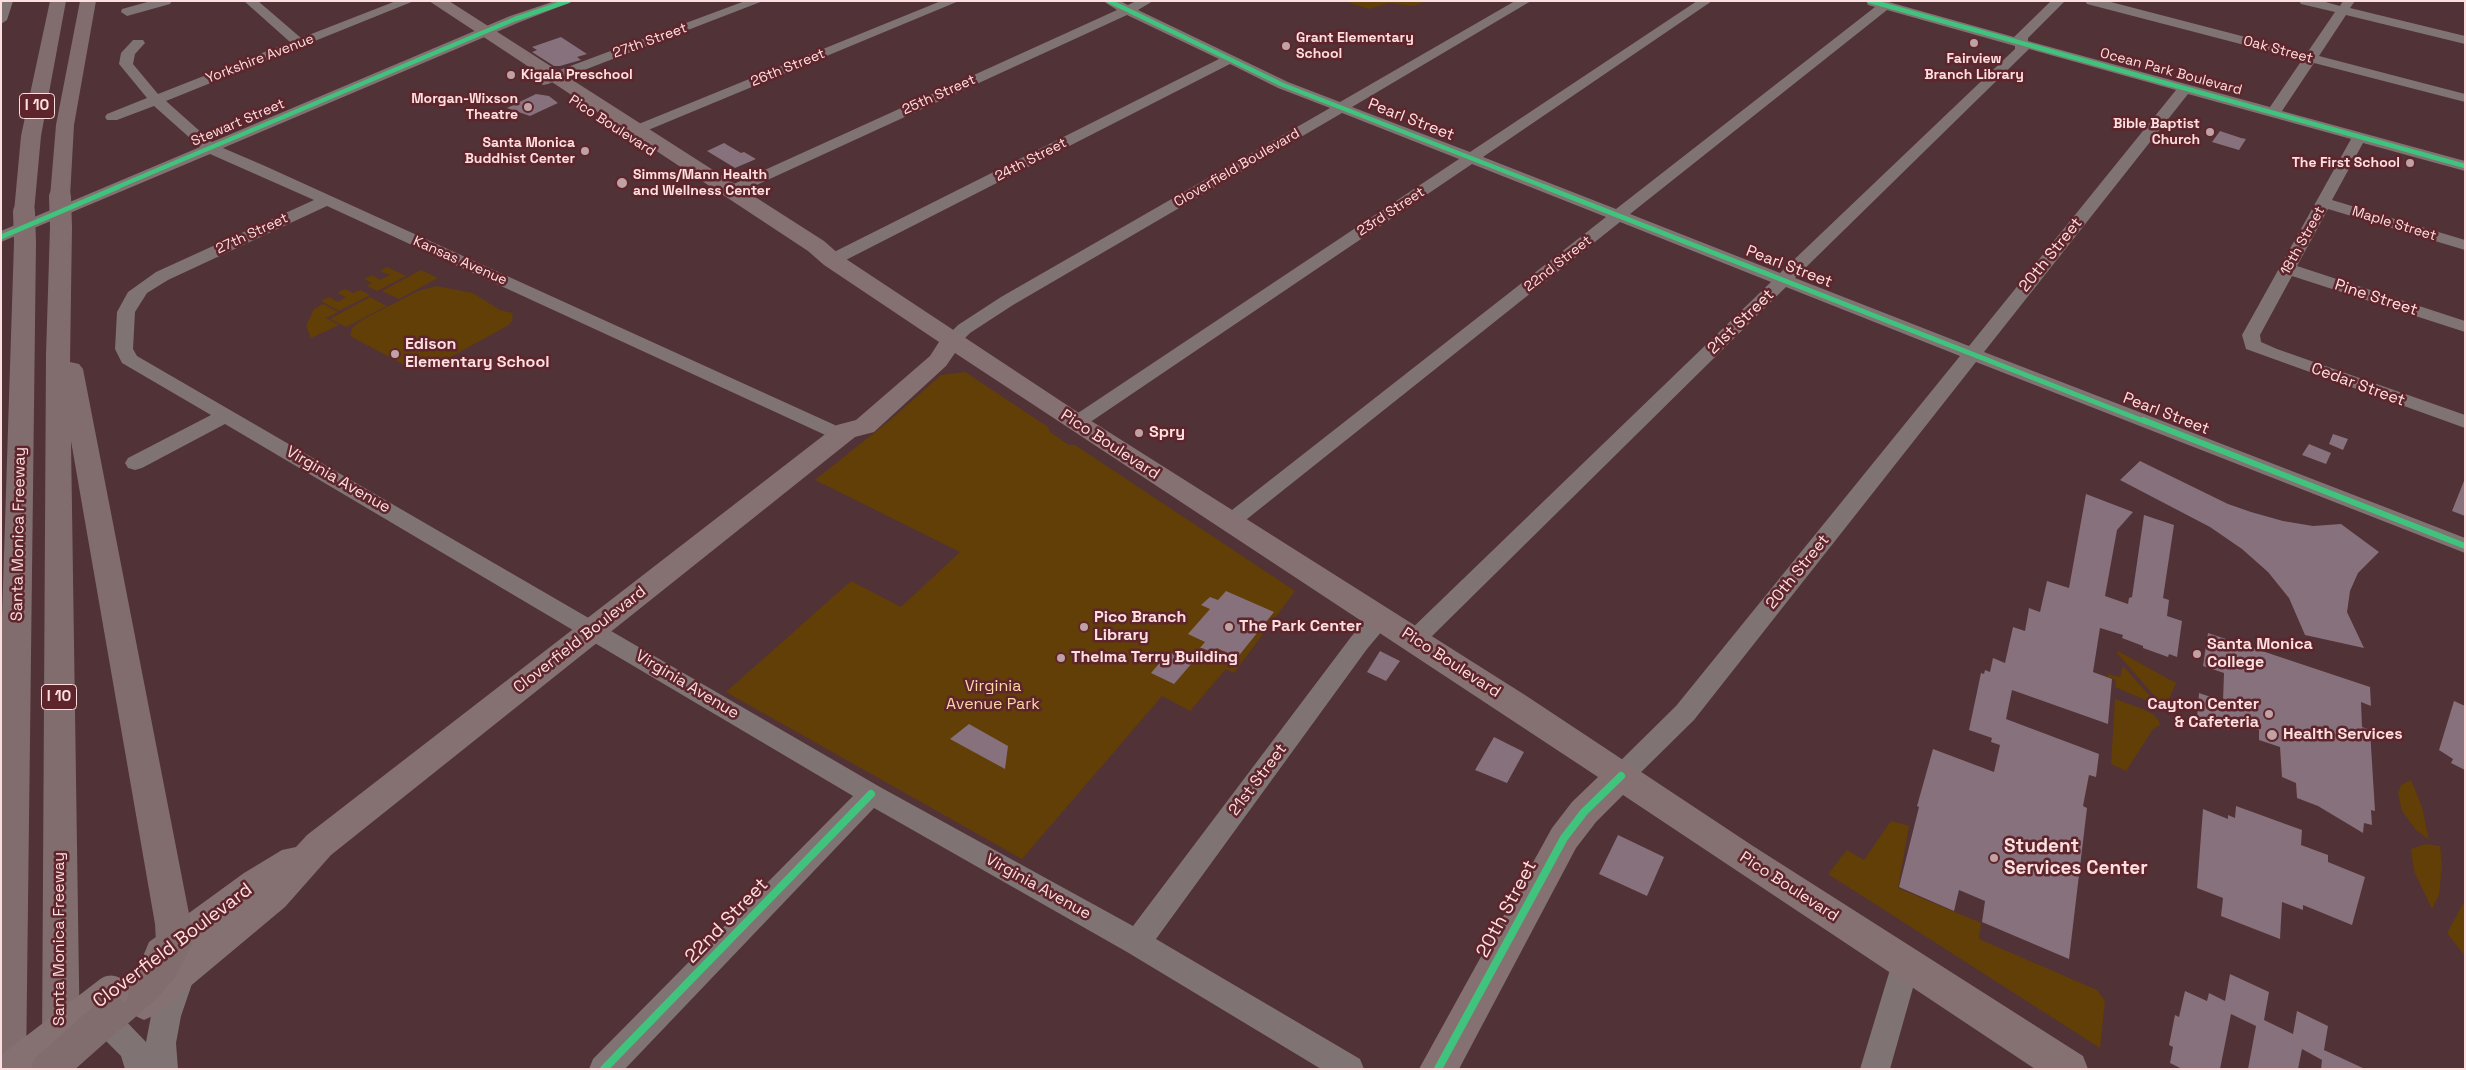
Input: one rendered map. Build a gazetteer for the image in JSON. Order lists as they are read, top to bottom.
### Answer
{
  "streets": {
    "highway": ["I 10", "Santa Monica Freeway"],
    "main road": ["Pico Boulevard", "Cloverfield Boulevard", "20th Street"],
    "street": [
      "27th Street",
      "Oak Street",
      "Yorkshire Avenue",
      "26th Street",
      "Ocean Park Boulevard",
      "25th Street",
      "Pearl Street",
      "Stewart Street",
      "24th Street",
      "23rd Street",
      "Maple Street",
      "18th Street",
      "Kansas Avenue",
      "22nd Street",
      "Pine Street",
      "21st Street",
      "Cedar Street",
      "Virginia Avenue"
    ]
  },
  "crossings": [
    ["27th Street", "Pico Boulevard"],
    ["27th Street", "Kansas Avenue"],
    ["27th Street", "Virginia Avenue"],
    ["Yorkshire Avenue", "Kansas Avenue"],
    ["26th Street", "Pico Boulevard"],
    ["Ocean Park Boulevard", "18th Street"],
    ["Ocean Park Boulevard", "20th Street"],
    ["Ocean Park Boulevard", "22nd Street"],
    ["Ocean Park Boulevard", "21st Street"],
    ["25th Street", "Pearl Street"],
    ["25th Street", "Pico Boulevard"],
    ["Pearl Street", "24th Street"],
    ["Pearl Street", "Cloverfield Boulevard"],
    ["Pearl Street", "23rd Street"],
    ["Pearl Street", "20th Street"],
    ["Pearl Street", "22nd Street"],
    ["Pearl Street", "21st Street"],
    ["Stewart Street", "Pico Boulevard"],
    ["Stewart Street", "Kansas Avenue"],
    ["Pico Boulevard", "24th Street"],
    ["Pico Boulevard", "Cloverfield Boulevard"],
    ["Pico Boulevard", "23rd Street"],
    ["Pico Boulevard", "20th Street"],
    ["Pico Boulevard", "22nd Street"],
    ["Pico Boulevard", "21st Street"],
    ["Cloverfield Boulevard", "Kansas Avenue"],
    ["Cloverfield Boulevard", "Virginia Avenue"],
    ["Maple Street", "18th Street"],
    ["18th Street", "Pine Street"],
    ["18th Street", "Cedar Street"],
    ["22nd Street", "Virginia Avenue"],
    ["21st Street", "Virginia Avenue"]
  ],
  "parks": ["Virginia Avenue Park"],
  "places": [
    "Fairview Branch Library",
    "Grant Elementary School",
    "Kigala Preschool",
    "Morgan-Wixson Theatre",
    "Bible Baptist Church",
    "Santa Monica Buddhist Center",
    "The First School",
    "Simms/Mann Health and Wellness Center",
    "Edison Elementary School",
    "Spry",
    "Pico Branch Library",
    "The Park Center",
    "Santa Monica College",
    "Thelma Terry Building",
    "Cayton Center & Cafeteria",
    "Health Services",
    "Student Services Center"
  ]
}
